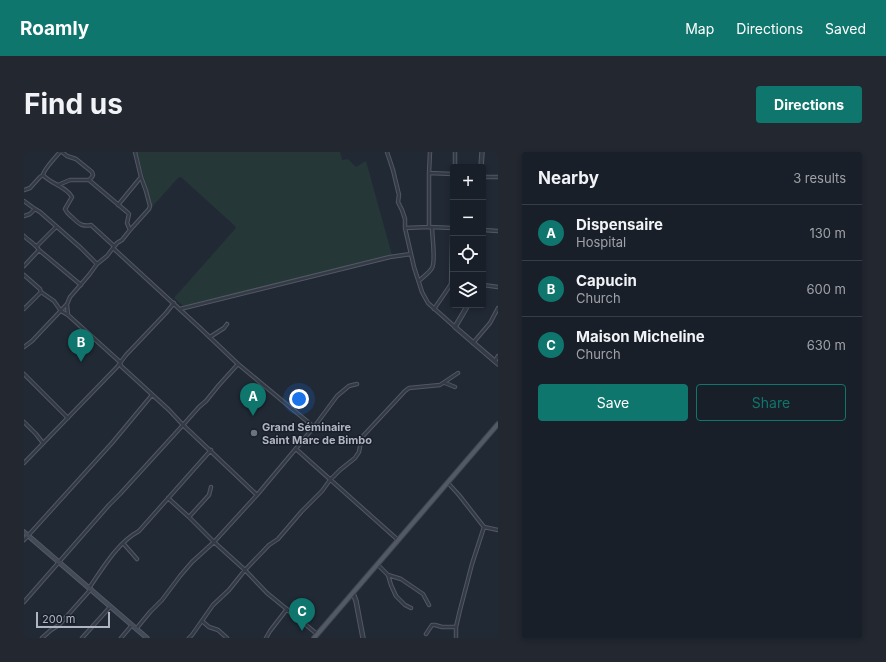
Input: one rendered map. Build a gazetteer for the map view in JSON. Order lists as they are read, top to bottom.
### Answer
{
  "places": ["Grand Séminaire Saint Marc de Bimbo"],
  "scale_bar": "200 m",
  "page": {
    "header": "Roamly",
    "nav": ["Map", "Directions", "Saved"],
    "buttons": [
      "Directions",
      ["Save", "Share"]
    ],
    "title": "Find us",
    "heading": ["Nearby", "3 results"],
    "map_buttons": ["+", "−"],
    "list": [
      {
        "mark": "A",
        "name": "Dispensaire",
        "note": "Hospital",
        "value": "130 m"
      },
      {
        "mark": "B",
        "name": "Capucin",
        "note": "Church",
        "value": "600 m"
      },
      {
        "mark": "C",
        "name": "Maison Micheline",
        "note": "Church",
        "value": "630 m"
      }
    ],
    "pins": ["B", "A", "C"],
    "scale": "200 m"
  }
}
